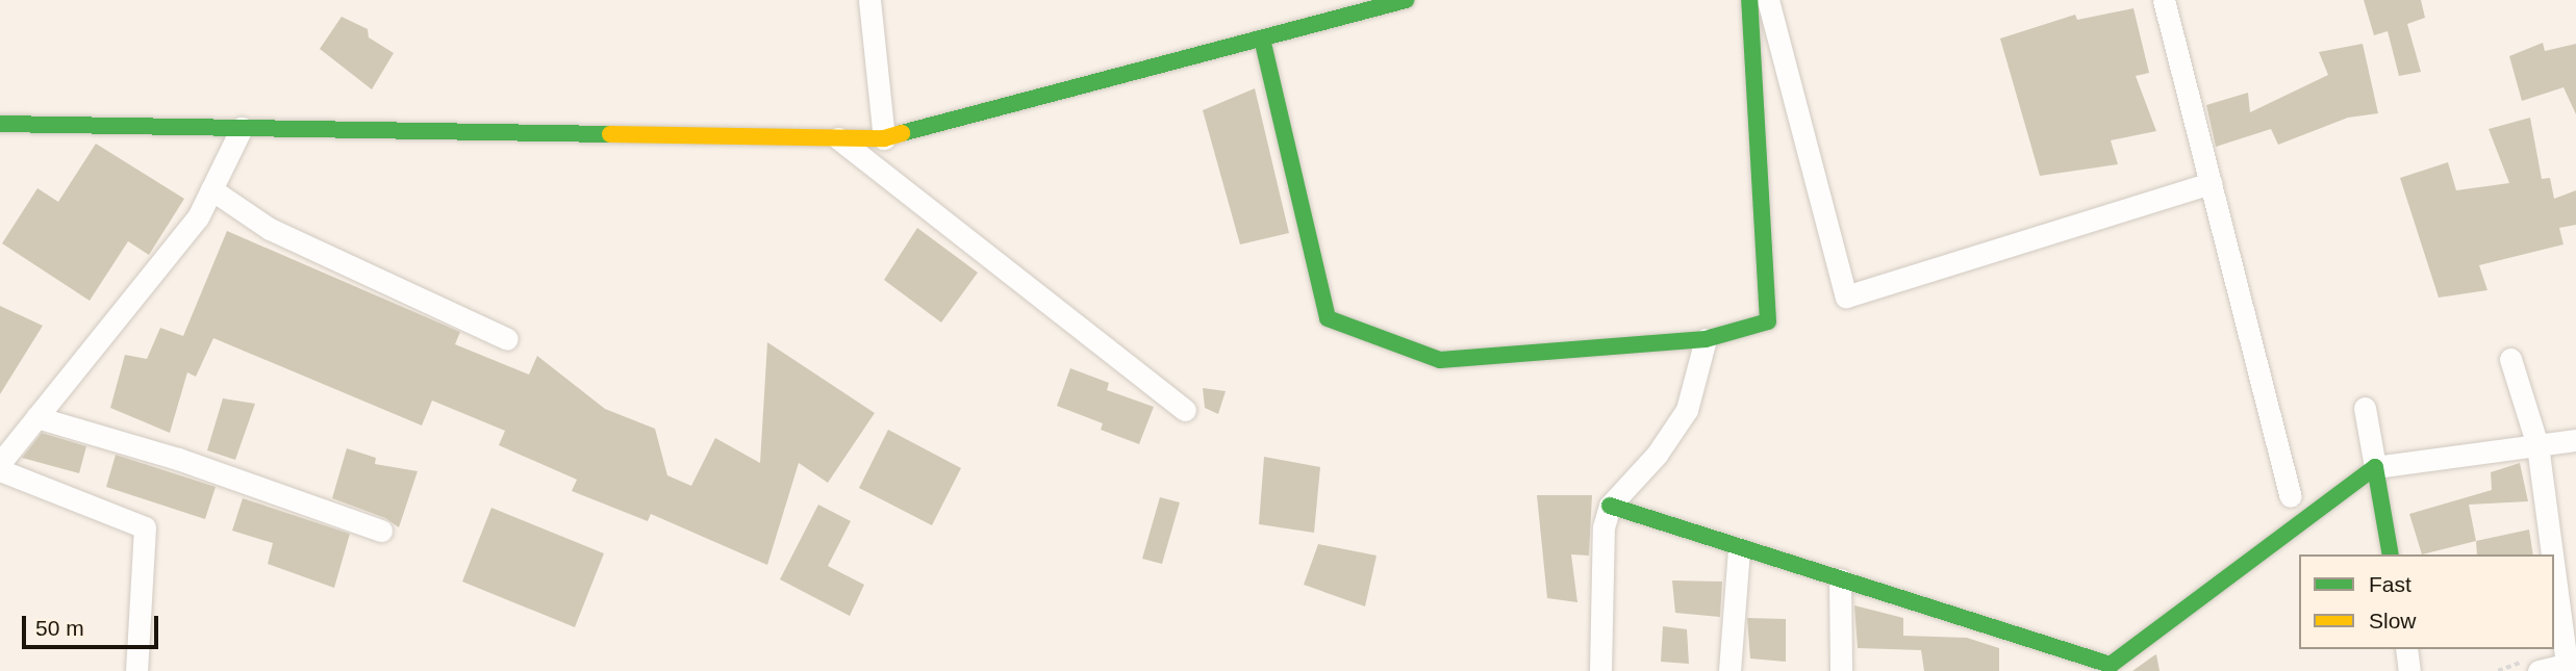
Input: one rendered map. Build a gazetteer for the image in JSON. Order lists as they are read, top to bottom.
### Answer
{
  "legend": ["Fast", "Slow"],
  "scale_bar": "50 m"
}
